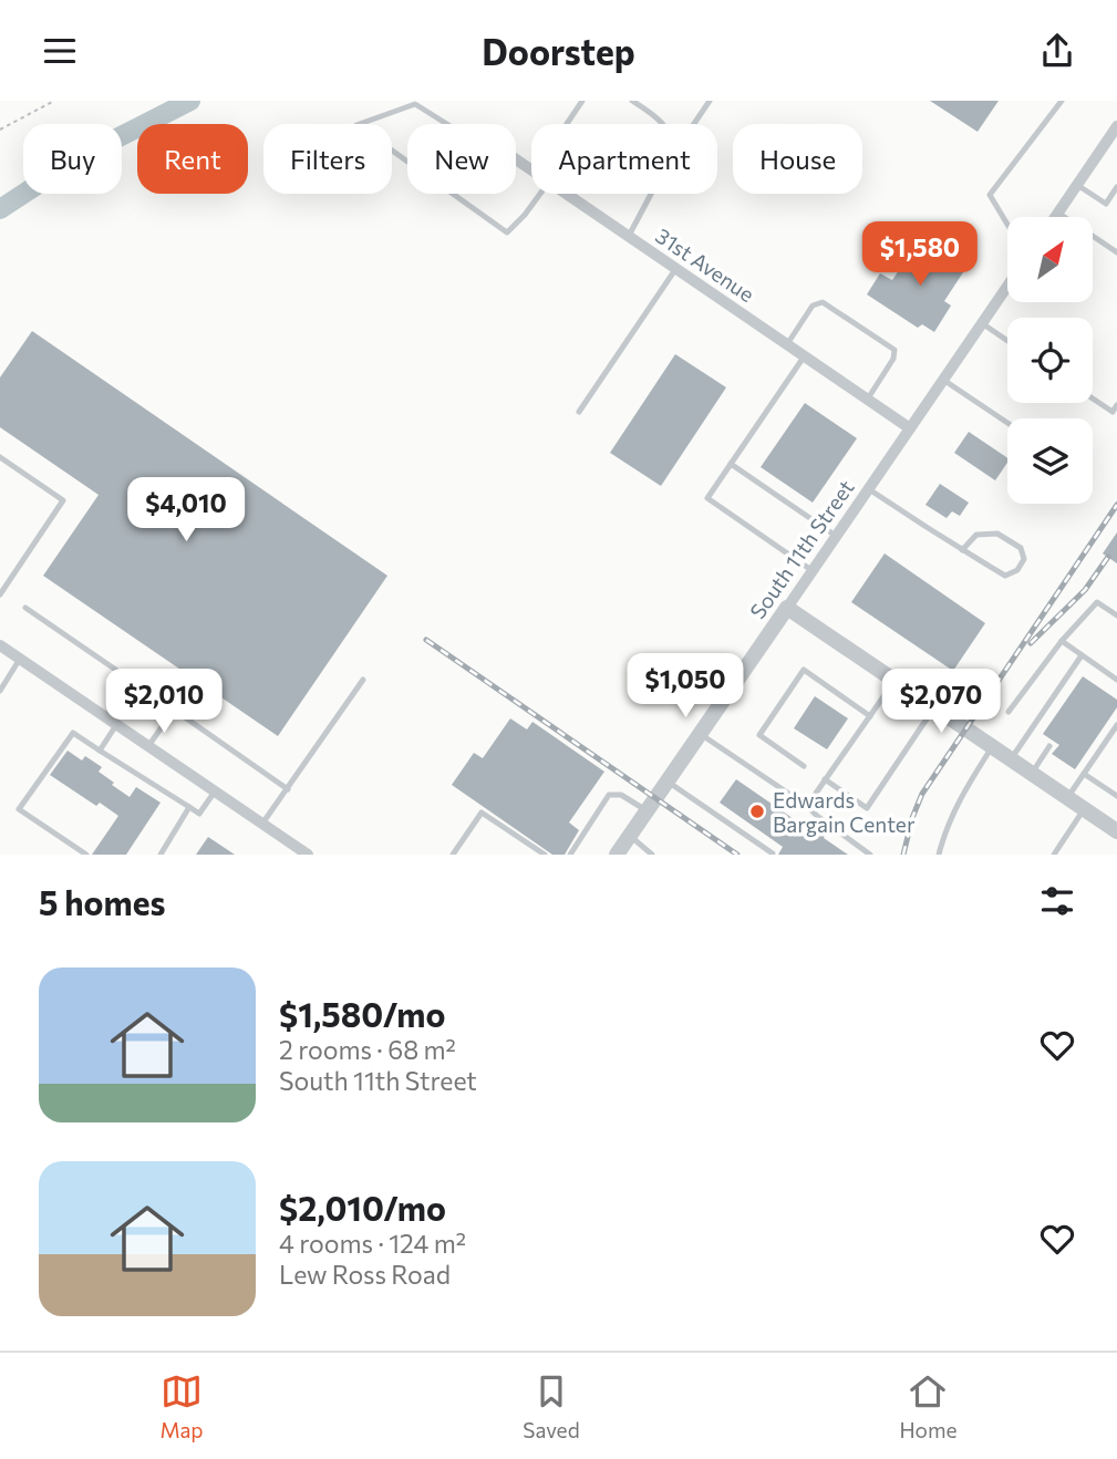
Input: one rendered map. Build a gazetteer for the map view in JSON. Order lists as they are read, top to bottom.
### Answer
{
  "streets": {
    "street": ["31st Avenue", "South 11th Street"]
  },
  "crossings": [
    ["31st Avenue", "South 11th Street"]
  ],
  "places": ["Edwards Bargain Center"],
  "north": "top right",
  "page": {
    "header": "Doorstep",
    "chip": [
      "Buy",
      "Rent",
      "Filters",
      "New",
      "Apartment",
      "House"
    ],
    "price": [
      "$1,580",
      "$4,010",
      "$1,050",
      "$2,010",
      "$2,070"
    ],
    "heading": "5 homes",
    "list": [
      {
        "name": "$1,580/mo",
        "note": "2 rooms · 68 m² · South 11th Street"
      },
      {
        "name": "$2,010/mo",
        "note": "4 rooms · 124 m² · Lew Ross Road"
      }
    ],
    "tabs": ["Map", "Saved", "Home"]
  }
}
